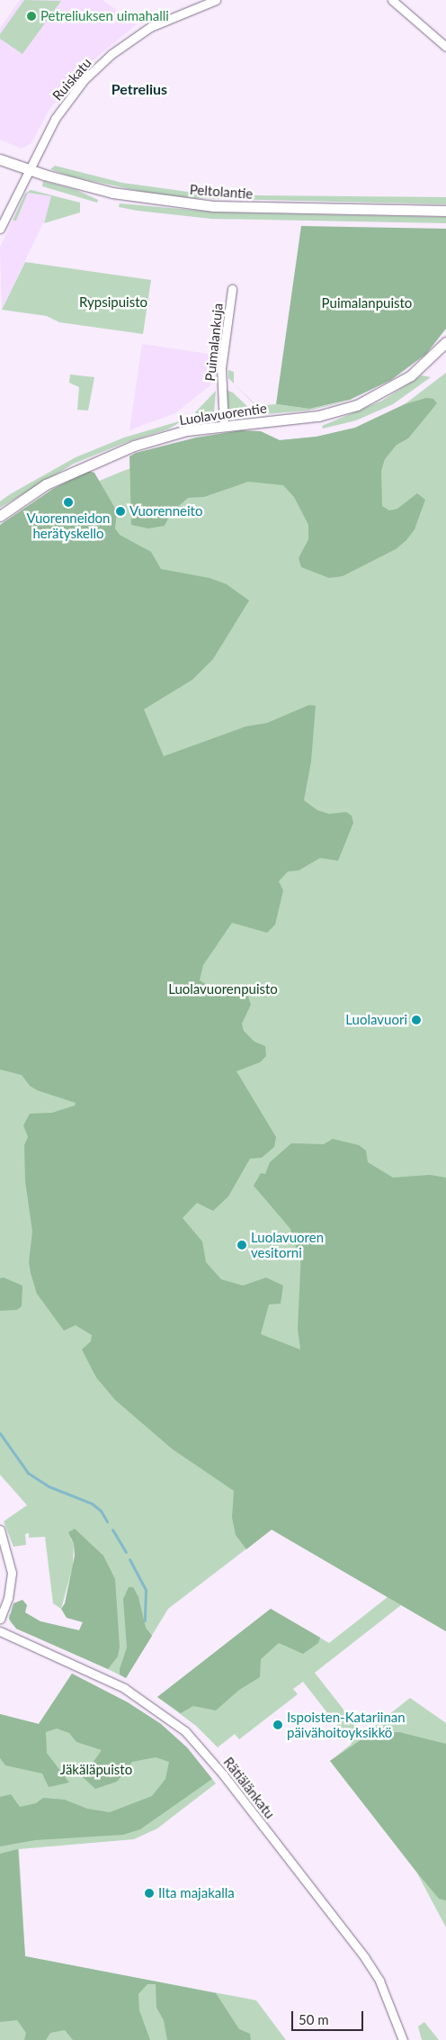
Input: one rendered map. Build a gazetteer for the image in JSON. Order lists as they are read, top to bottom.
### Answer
{
  "streets": {
    "street": [
      "Ruiskatu",
      "Peltolantie",
      "Puimalankuja",
      "Luolavuorentie",
      "Rätiälänkatu"
    ]
  },
  "crossings": [
    ["Ruiskatu", "Peltolantie"],
    ["Puimalankuja", "Luolavuorentie"]
  ],
  "districts": ["Petrelius"],
  "parks": [
    "Rypsipuisto",
    "Puimalanpuisto",
    "Luolavuorenpuisto",
    "Jäkäläpuisto"
  ],
  "places": [
    "Petreliuksen uimahalli",
    "Vuorenneidon herätyskello",
    "Vuorenneito",
    "Luolavuori",
    "Luolavuoren vesitorni",
    "Ispoisten-Katariinan päivähoitoyksikkö",
    "Ilta majakalla"
  ],
  "scale_bar": "50 m"
}
